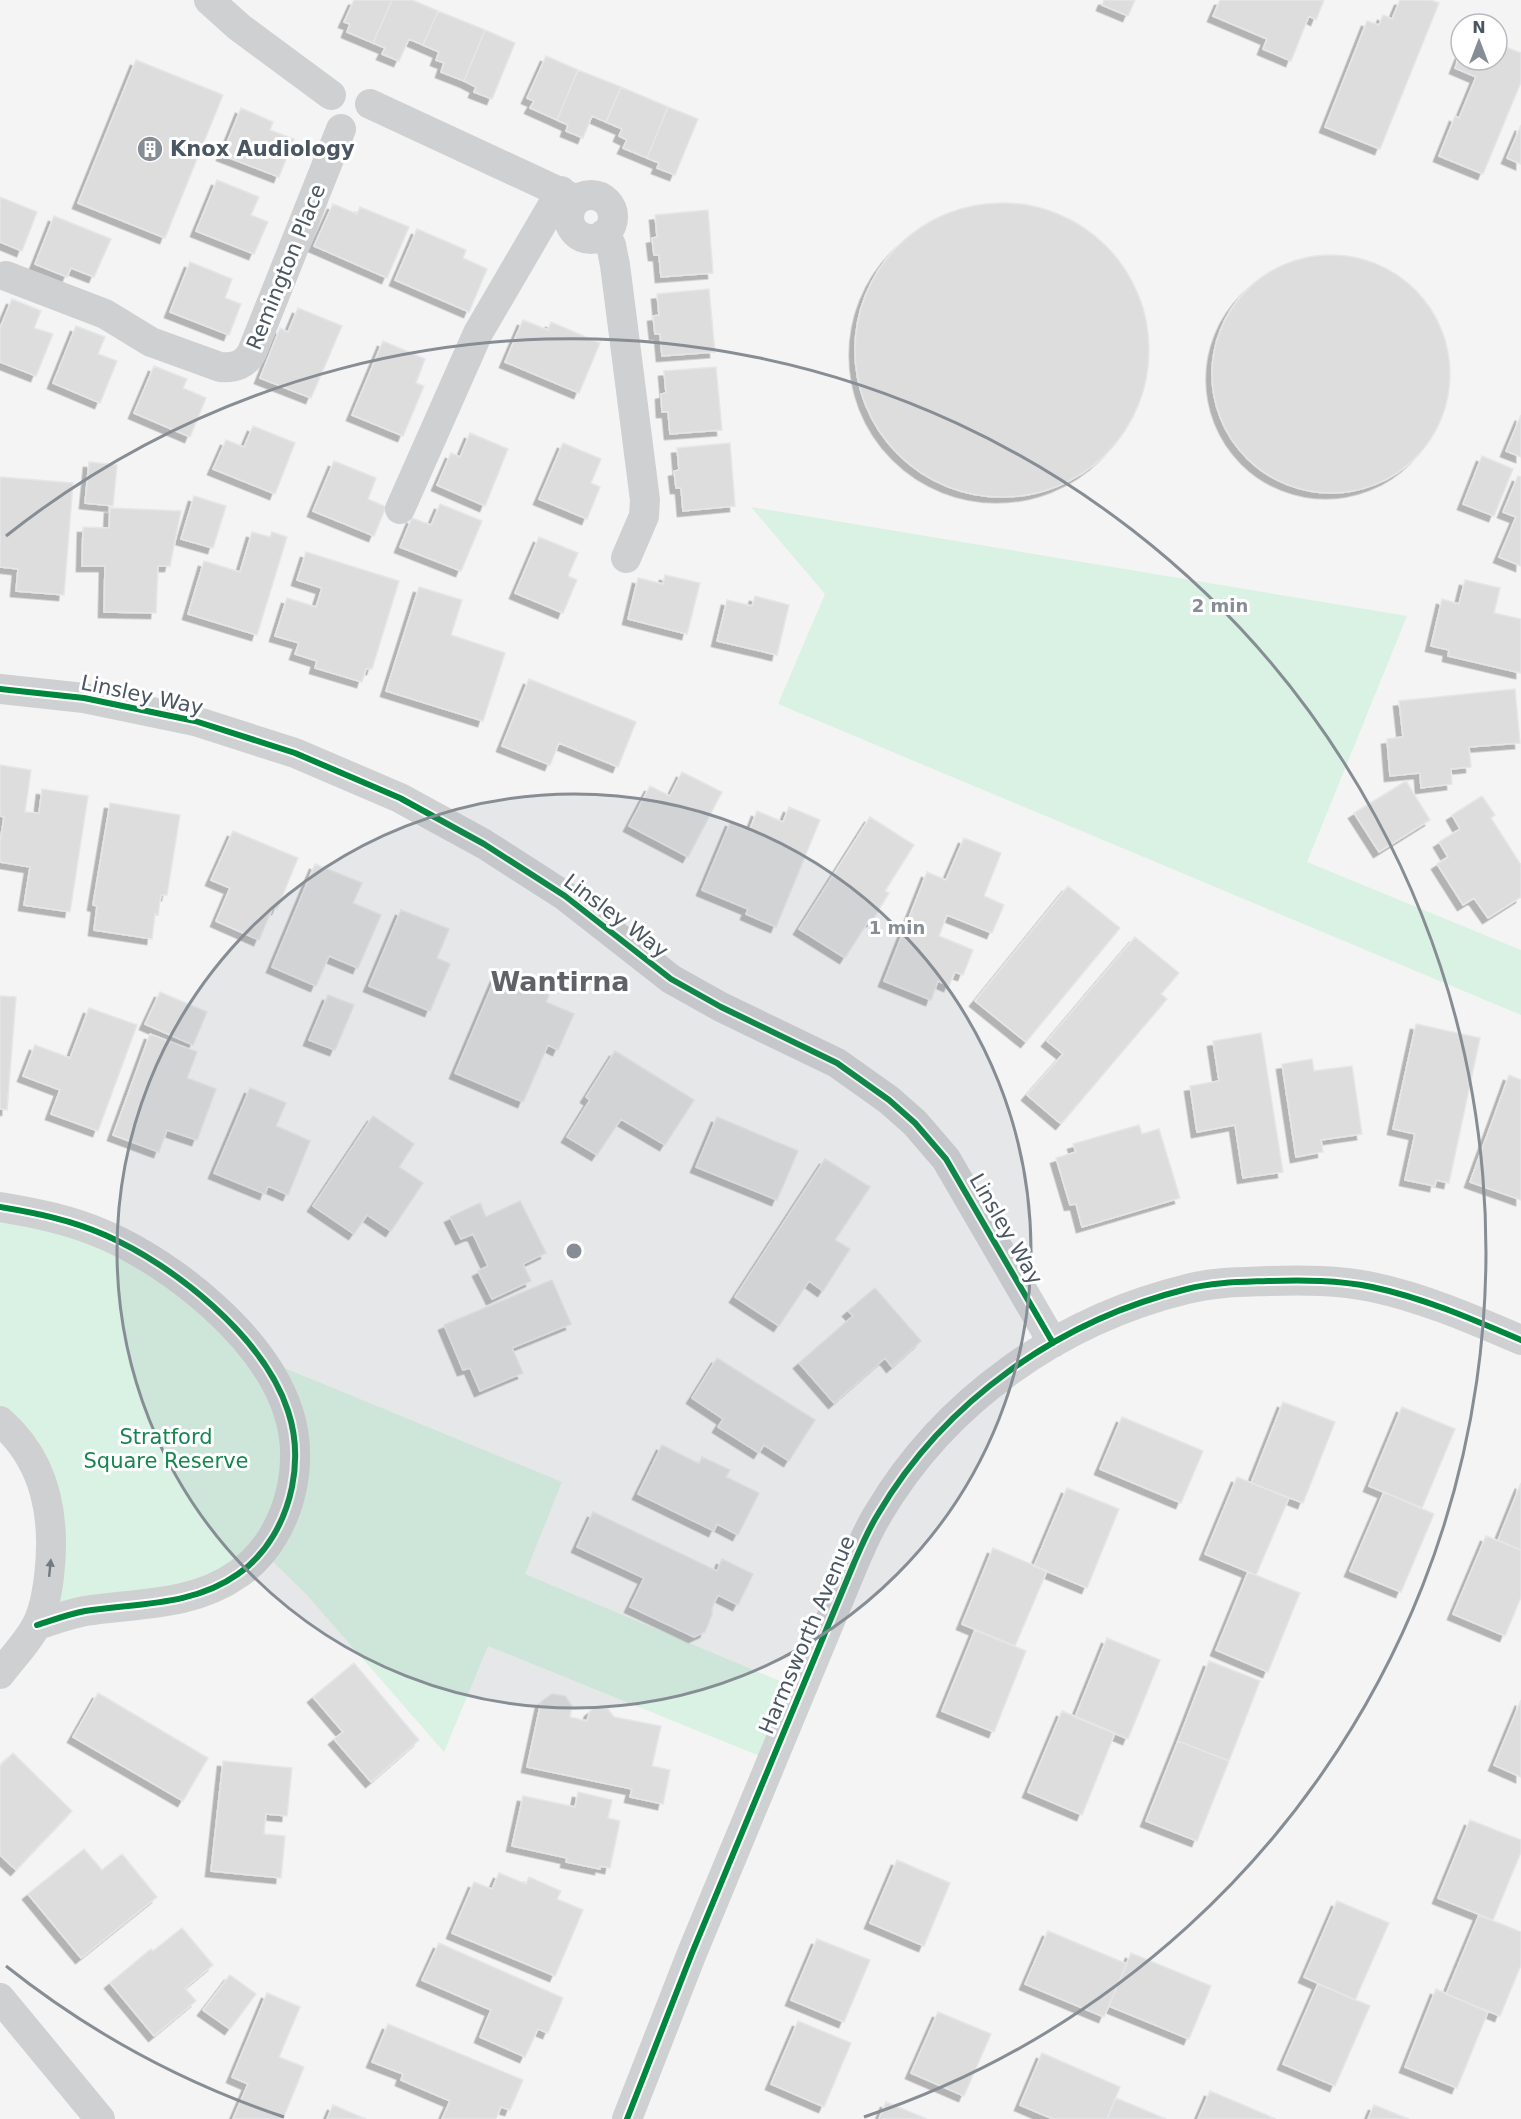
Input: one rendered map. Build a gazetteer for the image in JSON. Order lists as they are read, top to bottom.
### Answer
{
  "streets": {
    "street": ["Remington Place", "Linsley Way", "Harmsworth Avenue"]
  },
  "crossings": [
    ["Linsley Way", "Harmsworth Avenue"]
  ],
  "districts": ["Wantirna"],
  "parks": ["Stratford Square Reserve"],
  "places": {
    "building": ["Knox Audiology"]
  },
  "north": "top",
  "rings": ["2 min", "1 min"]
}
